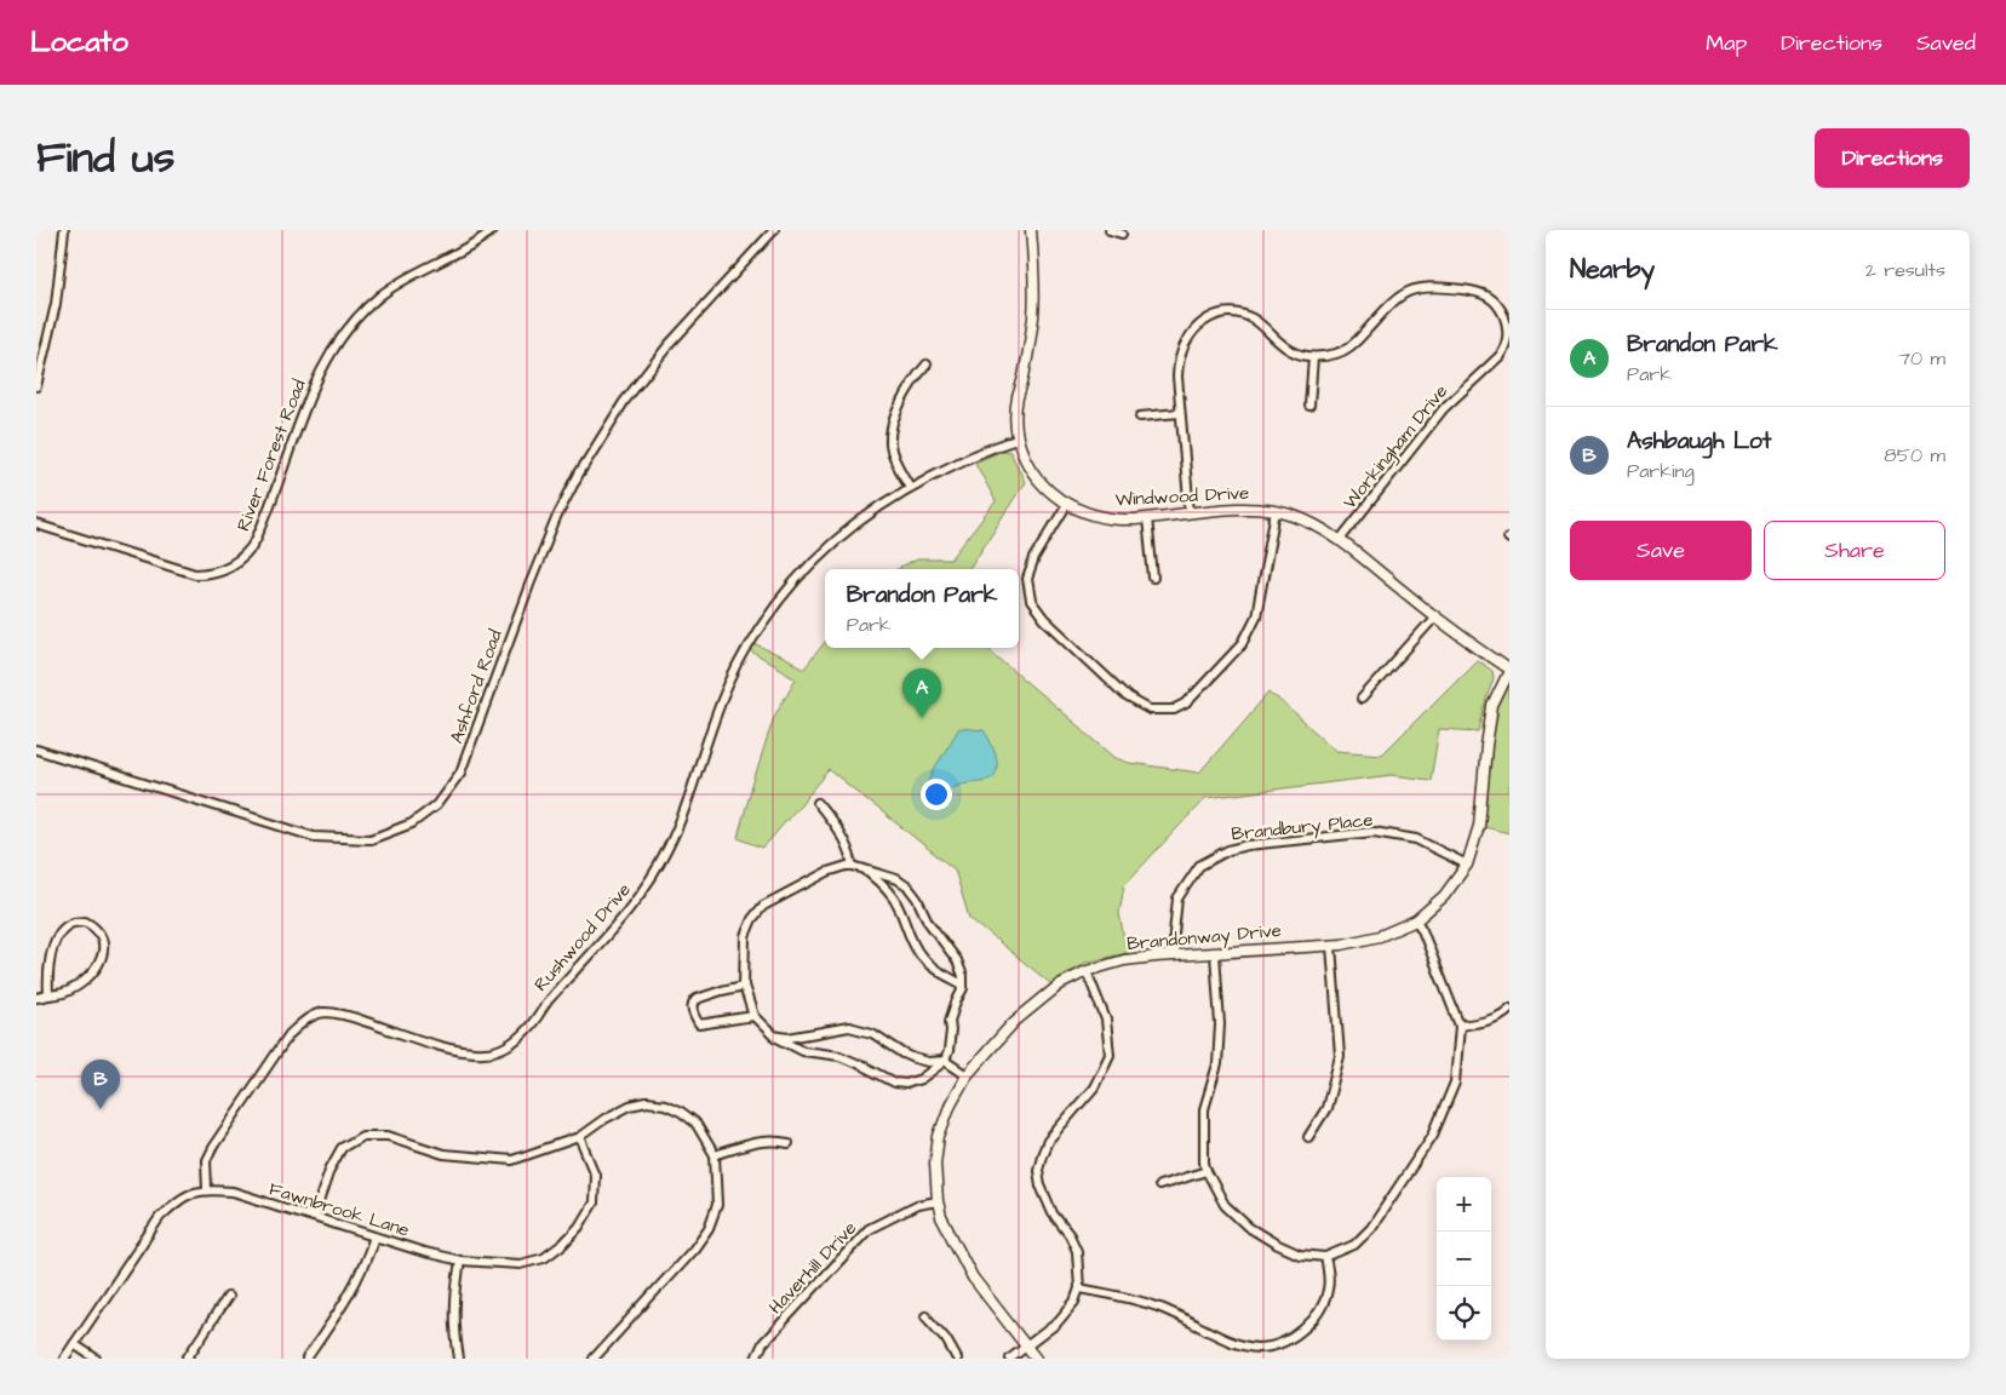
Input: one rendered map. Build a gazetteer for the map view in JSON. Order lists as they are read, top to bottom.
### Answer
{
  "streets": {
    "street": [
      "Workingham Drive",
      "River Forest Road",
      "Windwood Drive",
      "Ashford Road",
      "Brandbury Place",
      "Rushwood Drive",
      "Brandonway Drive",
      "Fawnbrook Lane",
      "Haverhill Drive"
    ]
  },
  "crossings": [
    ["Workingham Drive", "Windwood Drive"],
    ["Windwood Drive", "Rushwood Drive"],
    ["Windwood Drive", "Brandonway Drive"],
    ["Brandbury Place", "Brandonway Drive"],
    ["Rushwood Drive", "Fawnbrook Lane"],
    ["Brandonway Drive", "Haverhill Drive"]
  ],
  "page": {
    "header": "Locato",
    "nav": ["Map", "Directions", "Saved"],
    "title": "Find us",
    "buttons": [
      "Directions",
      ["Save", "Share"]
    ],
    "heading": ["Nearby", "2 results"],
    "list": [
      {
        "mark": "A",
        "name": "Brandon Park",
        "note": "Park",
        "value": "70 m"
      },
      {
        "mark": "B",
        "name": "Ashbaugh Lot",
        "note": "Parking",
        "value": "850 m"
      }
    ],
    "popup": ["Brandon Park", "Park"],
    "pins": ["A", "B"],
    "map_buttons": ["+", "−"]
  }
}
